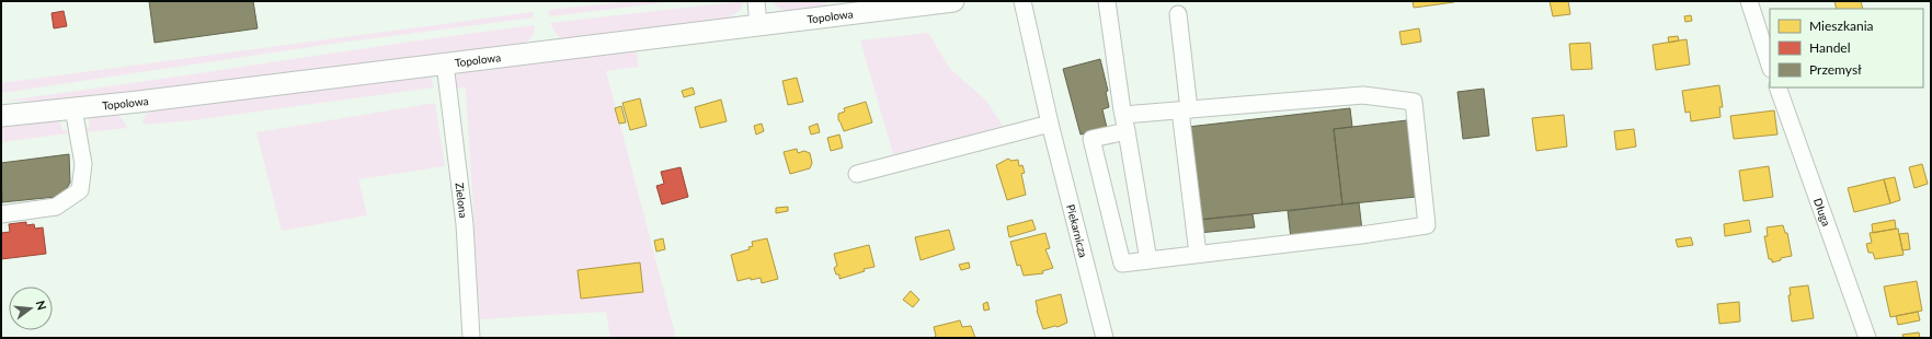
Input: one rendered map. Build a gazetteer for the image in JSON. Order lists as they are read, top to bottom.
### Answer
{
  "streets": {
    "main road": ["Topolowa"],
    "street": ["Zielona", "Długa", "Piekarnicza"]
  },
  "crossings": [
    ["Topolowa", "Zielona"]
  ],
  "legend": ["Mieszkania", "Handel", "Przemysł"],
  "north": "right"
}
